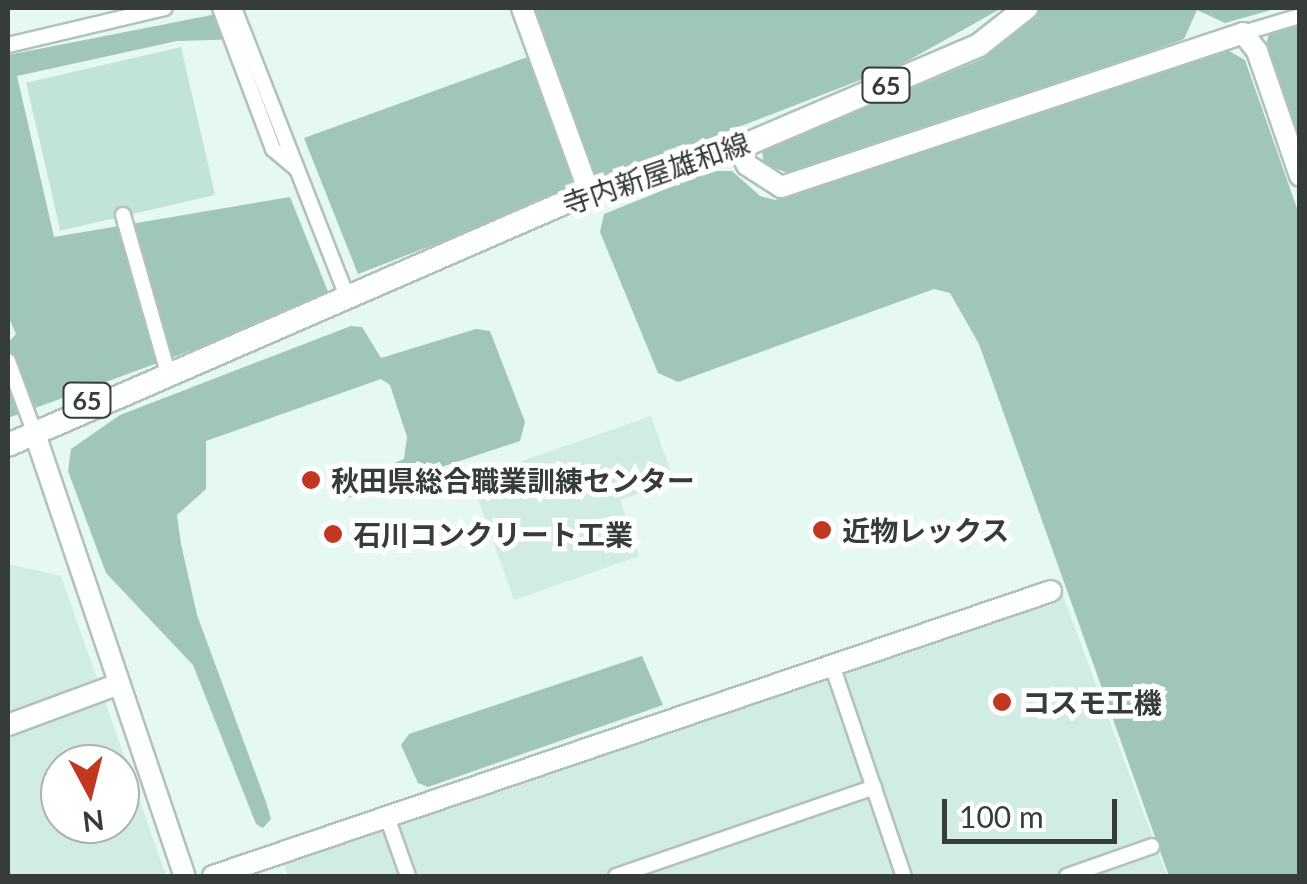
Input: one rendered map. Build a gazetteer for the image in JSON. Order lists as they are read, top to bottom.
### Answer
{
  "streets": {
    "main road": ["65", "寺内新屋雄和線"]
  },
  "places": [
    "秋田県総合職業訓練センター",
    "近物レックス",
    "石川コンクリート工業",
    "コスモ工機"
  ],
  "scale_bar": "100 m",
  "north": "bottom"
}
